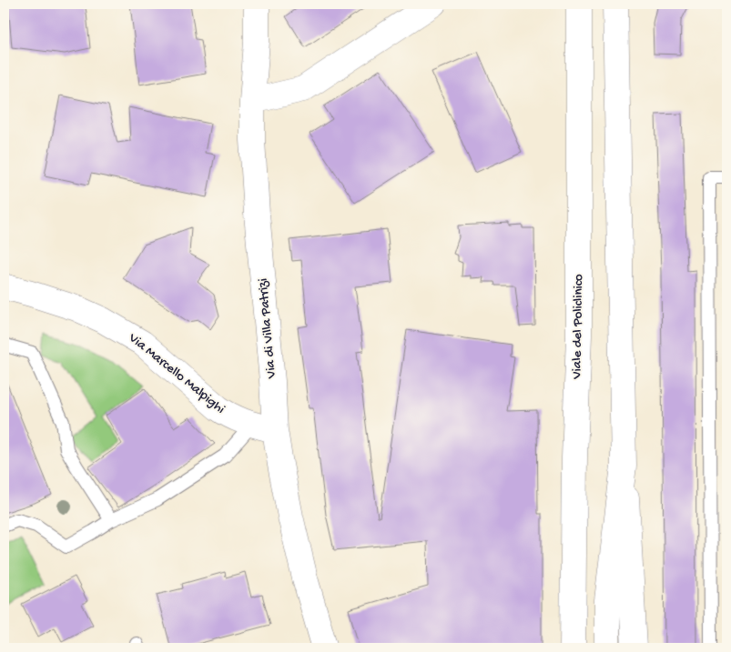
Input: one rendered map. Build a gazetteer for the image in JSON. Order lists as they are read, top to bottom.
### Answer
{
  "streets": {
    "street": ["Viale del Policlinico", "Via di Villa Patrizi", "Via Marcello Malpighi"]
  },
  "crossings": [
    ["Via di Villa Patrizi", "Via Marcello Malpighi"]
  ]
}
